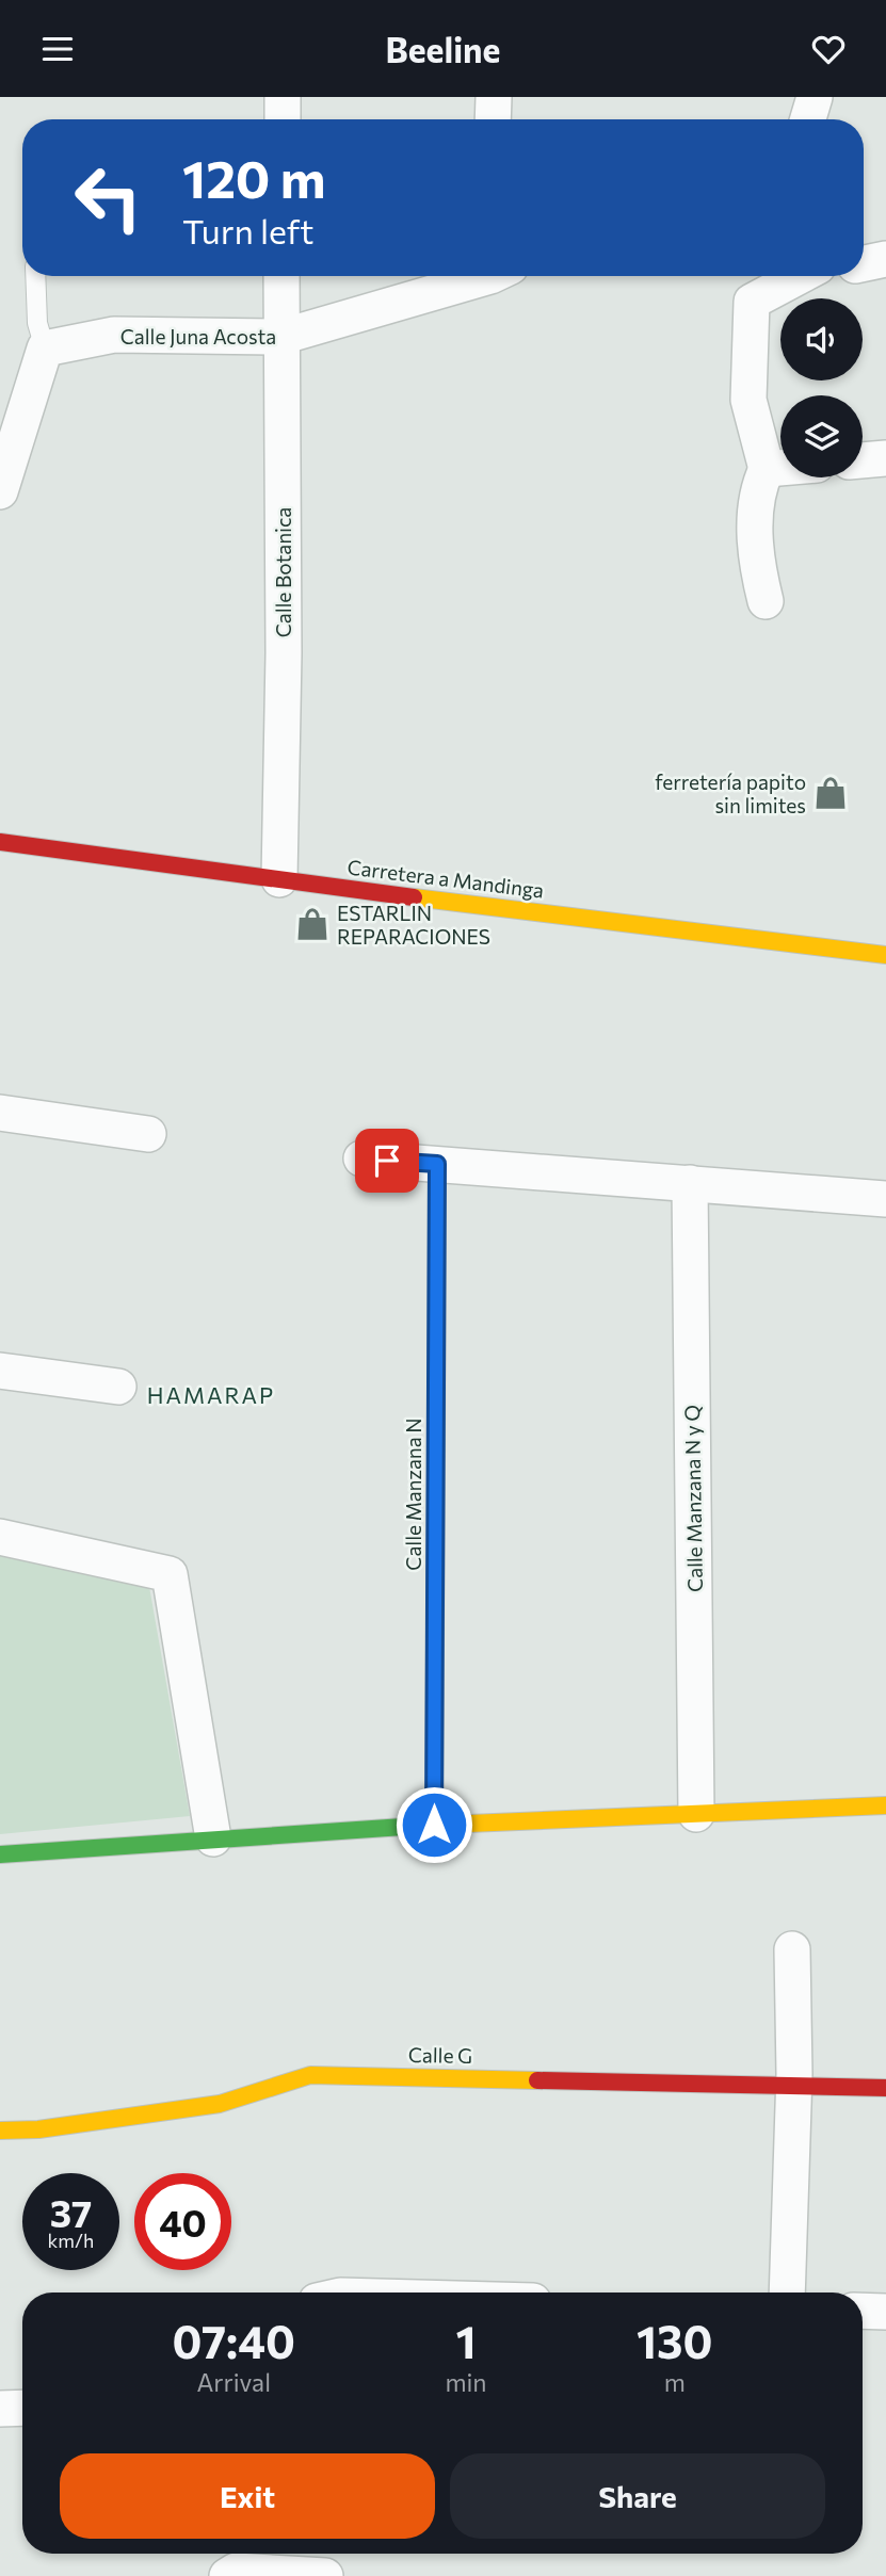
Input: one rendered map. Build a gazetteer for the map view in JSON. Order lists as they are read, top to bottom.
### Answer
{
  "streets": {
    "street": [
      "Calle Juna Acosta",
      "Calle Botanica",
      "Carretera a Mandinga",
      "Calle Manzana N",
      "Calle Manzana N y Q",
      "Calle G"
    ]
  },
  "crossings": [
    ["Calle Juna Acosta", "Calle Botanica"],
    ["Calle Botanica", "Carretera a Mandinga"]
  ],
  "districts": ["HAMARAP"],
  "places": {
    "shop": ["ferretería papito sin limites", "ESTARLIN REPARACIONES"]
  },
  "page": {
    "header": "Beeline",
    "turn": ["120 m", "Turn left"],
    "speed": "37 km/h",
    "limit": "40",
    "eta": [
      "07:40",
      "Arrival",
      "1",
      "min",
      "130",
      "m"
    ],
    "buttons": ["Exit", "Share"]
  }
}
